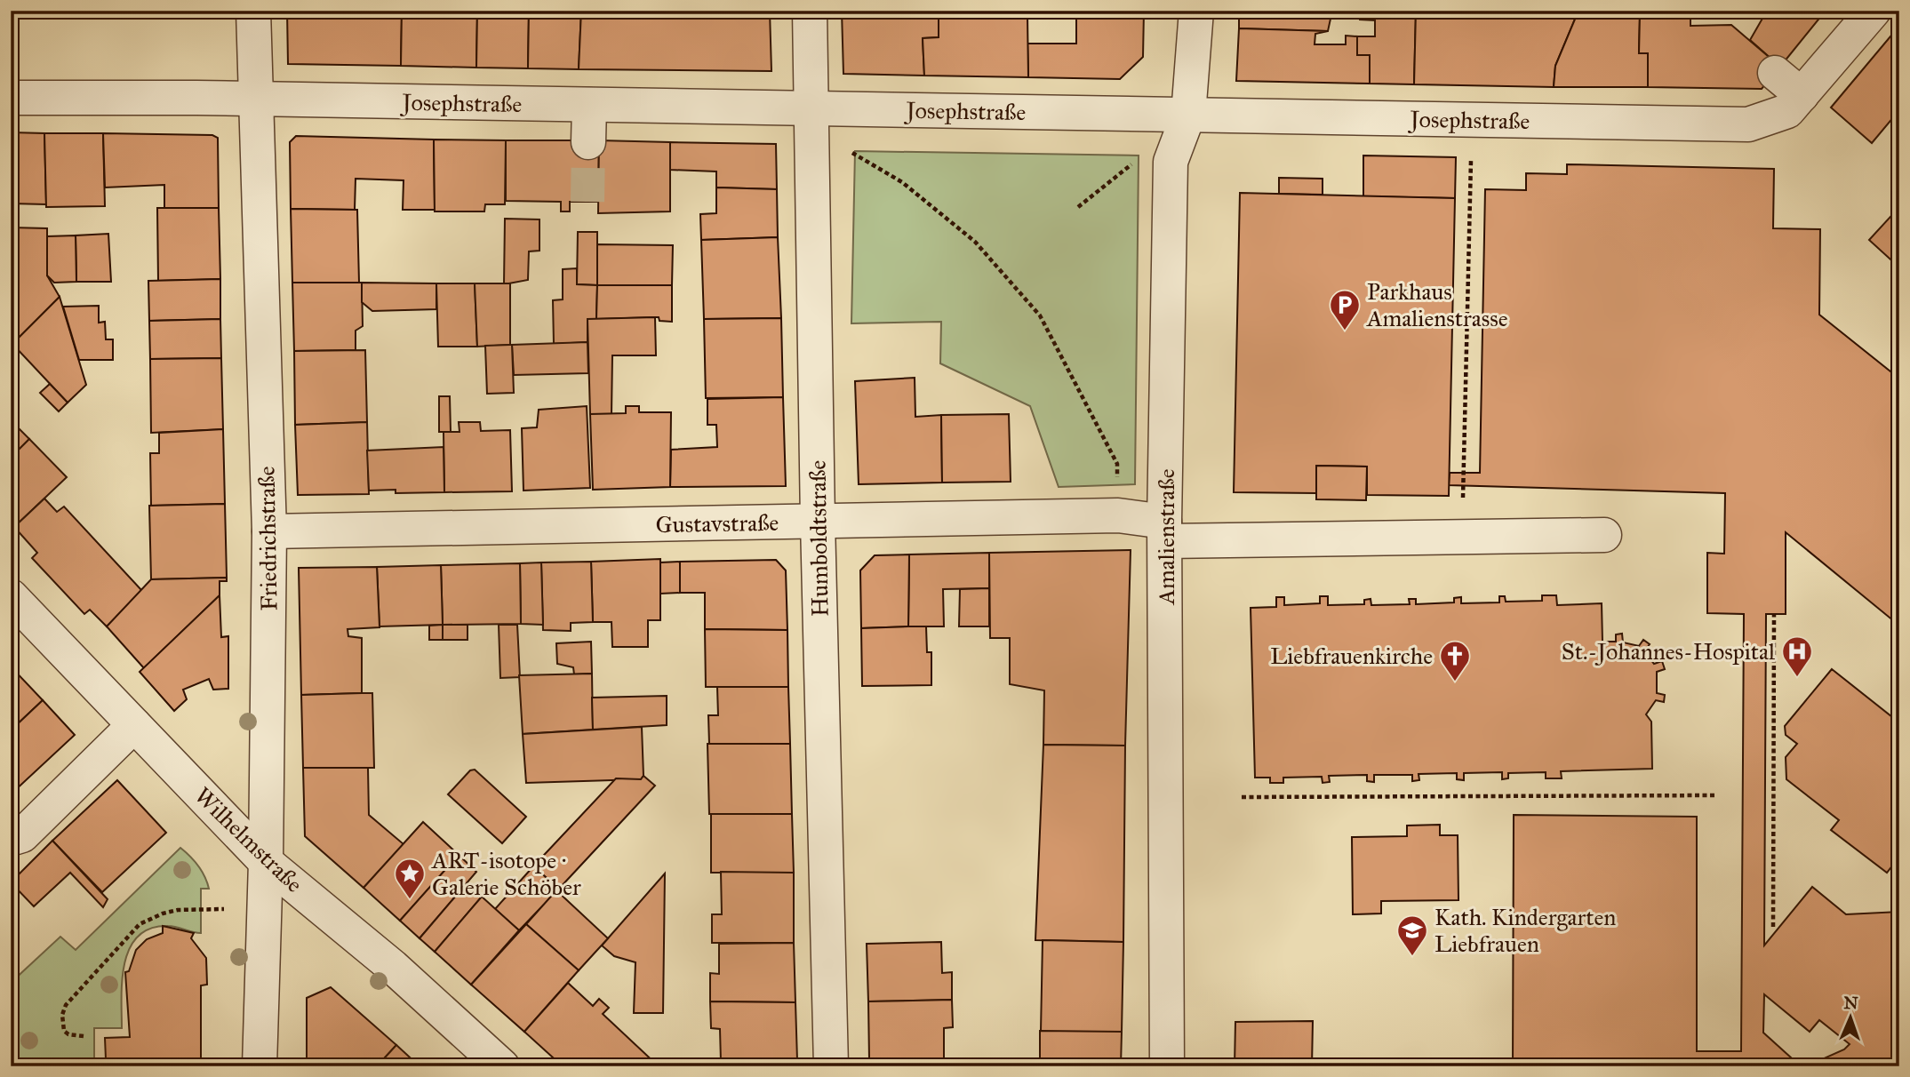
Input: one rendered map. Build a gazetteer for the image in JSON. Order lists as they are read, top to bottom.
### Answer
{
  "streets": {
    "street": [
      "Josephstraße",
      "Gustavstraße",
      "Amalienstraße",
      "Friedrichstraße",
      "Humboldtstraße",
      "Wilhelmstraße"
    ]
  },
  "crossings": [
    ["Josephstraße", "Amalienstraße"],
    ["Josephstraße", "Friedrichstraße"],
    ["Josephstraße", "Humboldtstraße"],
    ["Gustavstraße", "Amalienstraße"],
    ["Gustavstraße", "Friedrichstraße"],
    ["Gustavstraße", "Humboldtstraße"],
    ["Friedrichstraße", "Wilhelmstraße"]
  ],
  "places": {
    "parking": ["Parkhaus Amalienstrasse"],
    "hospital": ["St.-Johannes-Hospital"],
    "church": ["Liebfrauenkirche"],
    "place": ["ART-isotope · Galerie Schöber"],
    "school or university": ["Kath. Kindergarten Liebfrauen"]
  },
  "north": "top"
}
